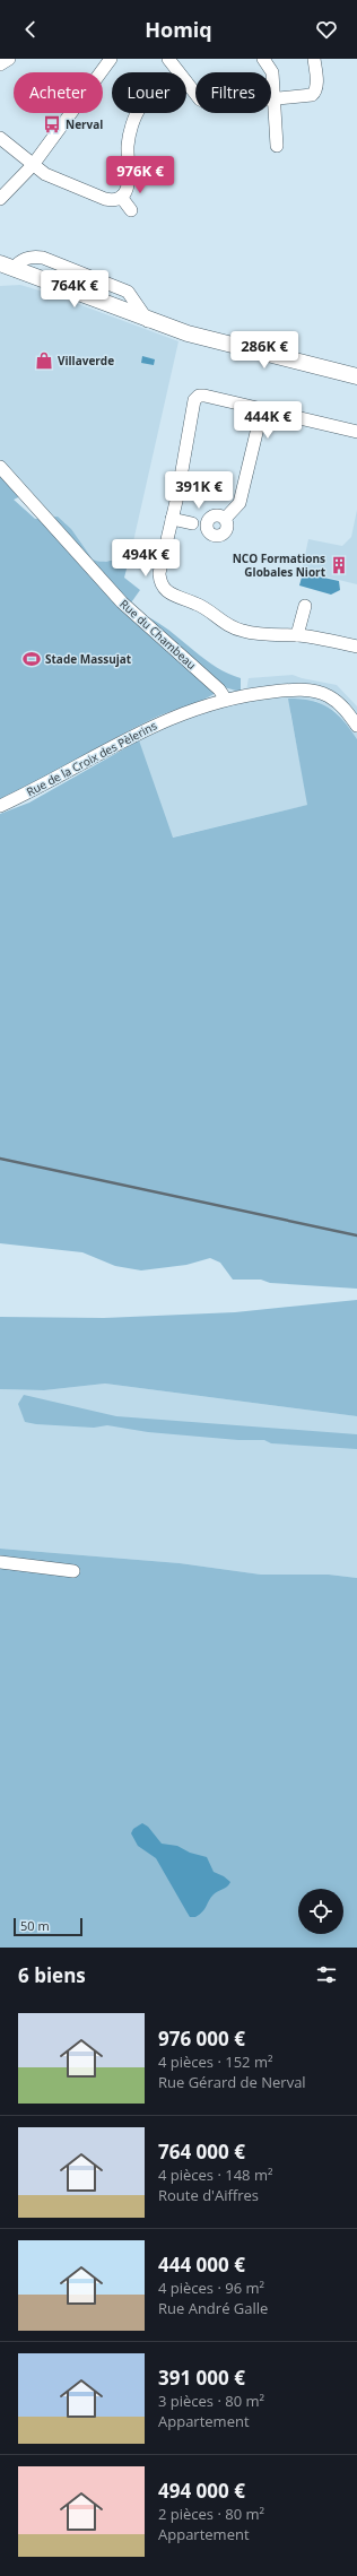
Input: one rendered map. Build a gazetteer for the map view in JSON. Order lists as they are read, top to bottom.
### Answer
{
  "streets": {
    "street": ["Rue du Chambeau", "Rue de la Croix des Pèlerins"]
  },
  "crossings": [
    ["Rue du Chambeau", "Rue de la Croix des Pèlerins"]
  ],
  "places": {
    "bus stop": ["Nerval"],
    "shop": ["Villaverde"],
    "building": ["NCO Formations Globales Niort"],
    "sports": ["Stade Massujat"]
  },
  "scale_bar": "50 m",
  "page": {
    "header": "Homiq",
    "chip": ["Acheter", "Louer", "Filtres"],
    "price": [
      "976K €",
      "764K €",
      "286K €",
      "444K €",
      "391K €",
      "494K €"
    ],
    "scale": "50 m",
    "heading": "6 biens",
    "list": [
      {
        "name": "976 000 €",
        "note": "4 pièces · 152 m² · Rue Gérard de Nerval"
      },
      {
        "name": "764 000 €",
        "note": "4 pièces · 148 m² · Route d'Aiffres"
      },
      {
        "name": "444 000 €",
        "note": "4 pièces · 96 m² · Rue André Galle"
      },
      {
        "name": "391 000 €",
        "note": "3 pièces · 80 m² · Appartement"
      },
      {
        "name": "494 000 €",
        "note": "2 pièces · 80 m² · Appartement"
      }
    ]
  }
}
